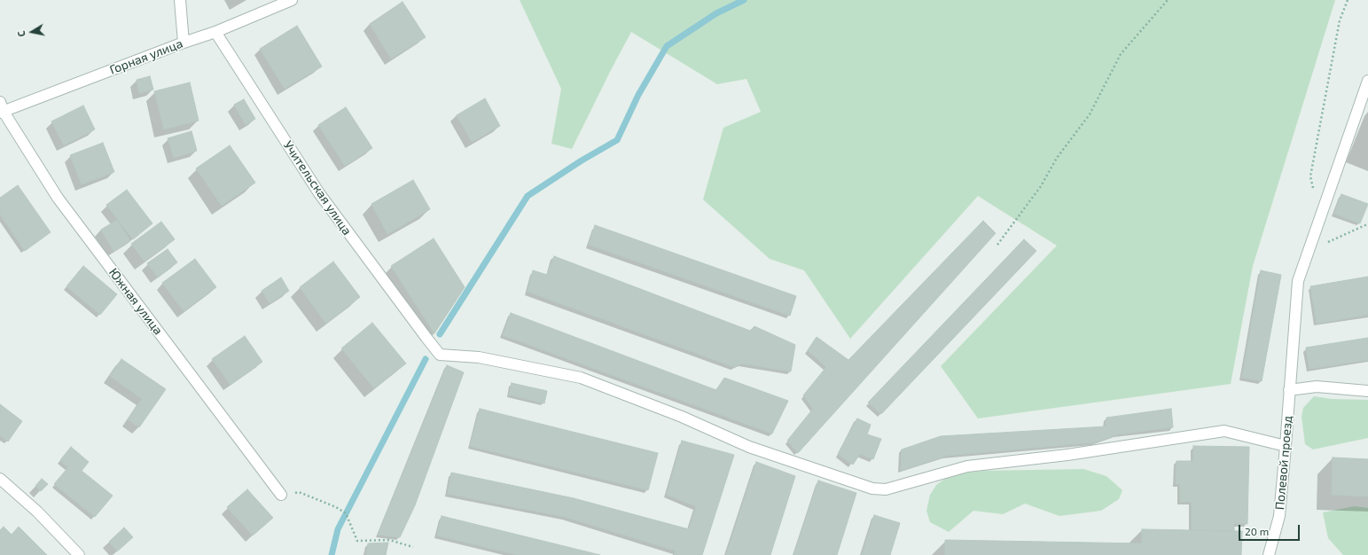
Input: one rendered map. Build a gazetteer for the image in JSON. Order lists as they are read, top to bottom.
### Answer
{
  "streets": {
    "street": [
      "Горная улица",
      "Учительская улица",
      "Южная улица",
      "Полевой проезд"
    ]
  },
  "crossings": [
    ["Горная улица", "Учительская улица"],
    ["Горная улица", "Южная улица"],
    ["Учительская улица", "Полевой проезд"]
  ],
  "scale_bar": "20 m",
  "north": "left"
}
